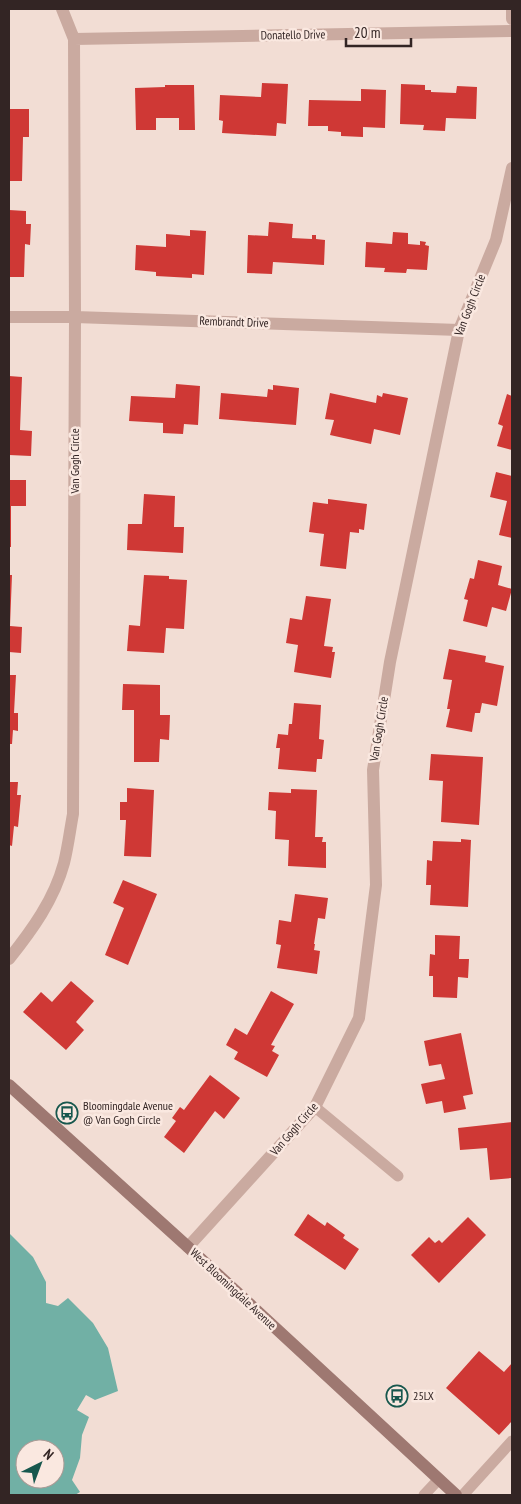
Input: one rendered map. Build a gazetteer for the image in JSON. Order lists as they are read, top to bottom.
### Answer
{
  "streets": {
    "main road": ["West Bloomingdale Avenue"],
    "street": ["Donatello Drive", "Van Gogh Circle", "Rembrandt Drive"]
  },
  "crossings": [
    ["Donatello Drive", "Van Gogh Circle"],
    ["Van Gogh Circle", "Rembrandt Drive"],
    ["Van Gogh Circle", "West Bloomingdale Avenue"]
  ],
  "places": {
    "bus stop": ["Bloomingdale Avenue @ Van Gogh Circle", "25LX"]
  },
  "scale_bar": "20 m",
  "north": "top right"
}
